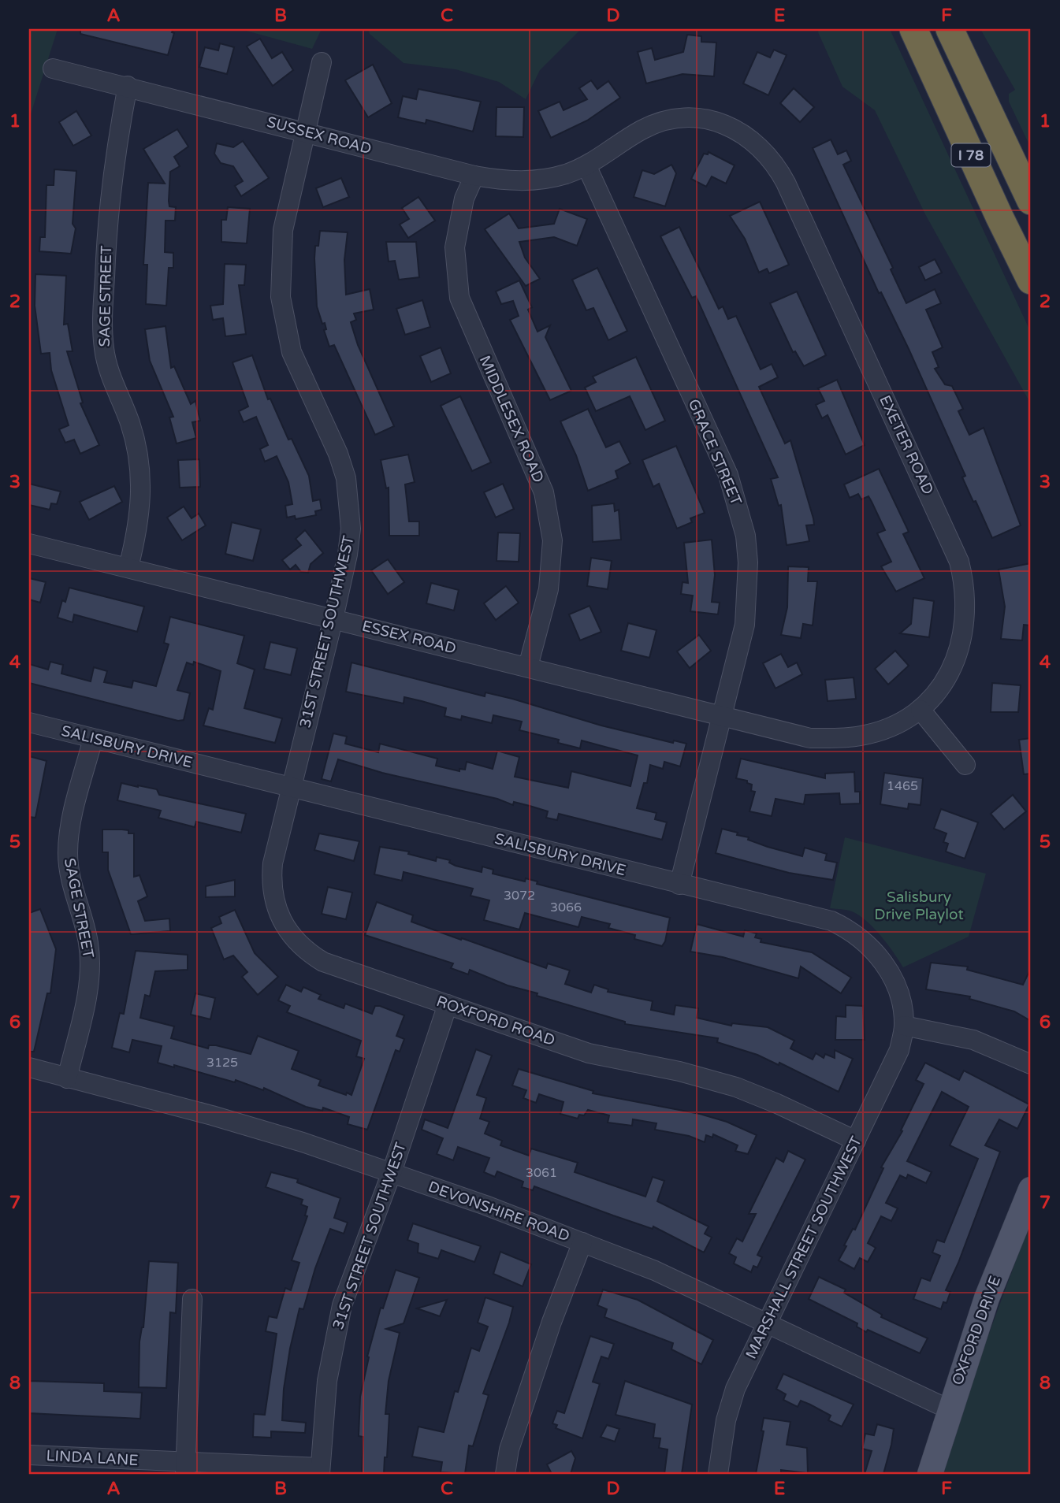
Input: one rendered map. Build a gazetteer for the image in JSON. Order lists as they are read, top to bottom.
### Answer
{
  "streets": {
    "highway": ["I 78"],
    "main road": ["OXFORD DRIVE"],
    "street": [
      "SUSSEX ROAD",
      "SAGE STREET",
      "MIDDLESEX ROAD",
      "EXETER ROAD",
      "GRACE STREET",
      "31ST STREET SOUTHWEST",
      "ESSEX ROAD",
      "SALISBURY DRIVE",
      "ROXFORD ROAD",
      "DEVONSHIRE ROAD",
      "MARSHALL STREET SOUTHWEST",
      "LINDA LANE"
    ]
  },
  "crossings": [
    ["SUSSEX ROAD", "SAGE STREET"],
    ["SUSSEX ROAD", "MIDDLESEX ROAD"],
    ["SUSSEX ROAD", "EXETER ROAD"],
    ["SUSSEX ROAD", "GRACE STREET"],
    ["SUSSEX ROAD", "31ST STREET SOUTHWEST"],
    ["SAGE STREET", "ESSEX ROAD"],
    ["SAGE STREET", "SALISBURY DRIVE"],
    ["SAGE STREET", "DEVONSHIRE ROAD"],
    ["MIDDLESEX ROAD", "ESSEX ROAD"],
    ["EXETER ROAD", "GRACE STREET"],
    ["EXETER ROAD", "ESSEX ROAD"],
    ["GRACE STREET", "SALISBURY DRIVE"],
    ["31ST STREET SOUTHWEST", "ESSEX ROAD"],
    ["31ST STREET SOUTHWEST", "SALISBURY DRIVE"],
    ["31ST STREET SOUTHWEST", "ROXFORD ROAD"],
    ["31ST STREET SOUTHWEST", "DEVONSHIRE ROAD"],
    ["31ST STREET SOUTHWEST", "LINDA LANE"],
    ["SALISBURY DRIVE", "ROXFORD ROAD"],
    ["SALISBURY DRIVE", "MARSHALL STREET SOUTHWEST"],
    ["ROXFORD ROAD", "MARSHALL STREET SOUTHWEST"],
    ["DEVONSHIRE ROAD", "MARSHALL STREET SOUTHWEST"],
    ["DEVONSHIRE ROAD", "OXFORD DRIVE"]
  ],
  "parks": ["Salisbury Drive Playlot"],
  "house_numbers": [
    "1465",
    "3072",
    "3066",
    "3125",
    "3061"
  ],
  "grid": {
    "columns": [
      "A",
      "B",
      "C",
      "D",
      "E",
      "F"
    ],
    "rows": [
      "1",
      "2",
      "3",
      "4",
      "5",
      "6",
      "7",
      "8"
    ]
  }
}
